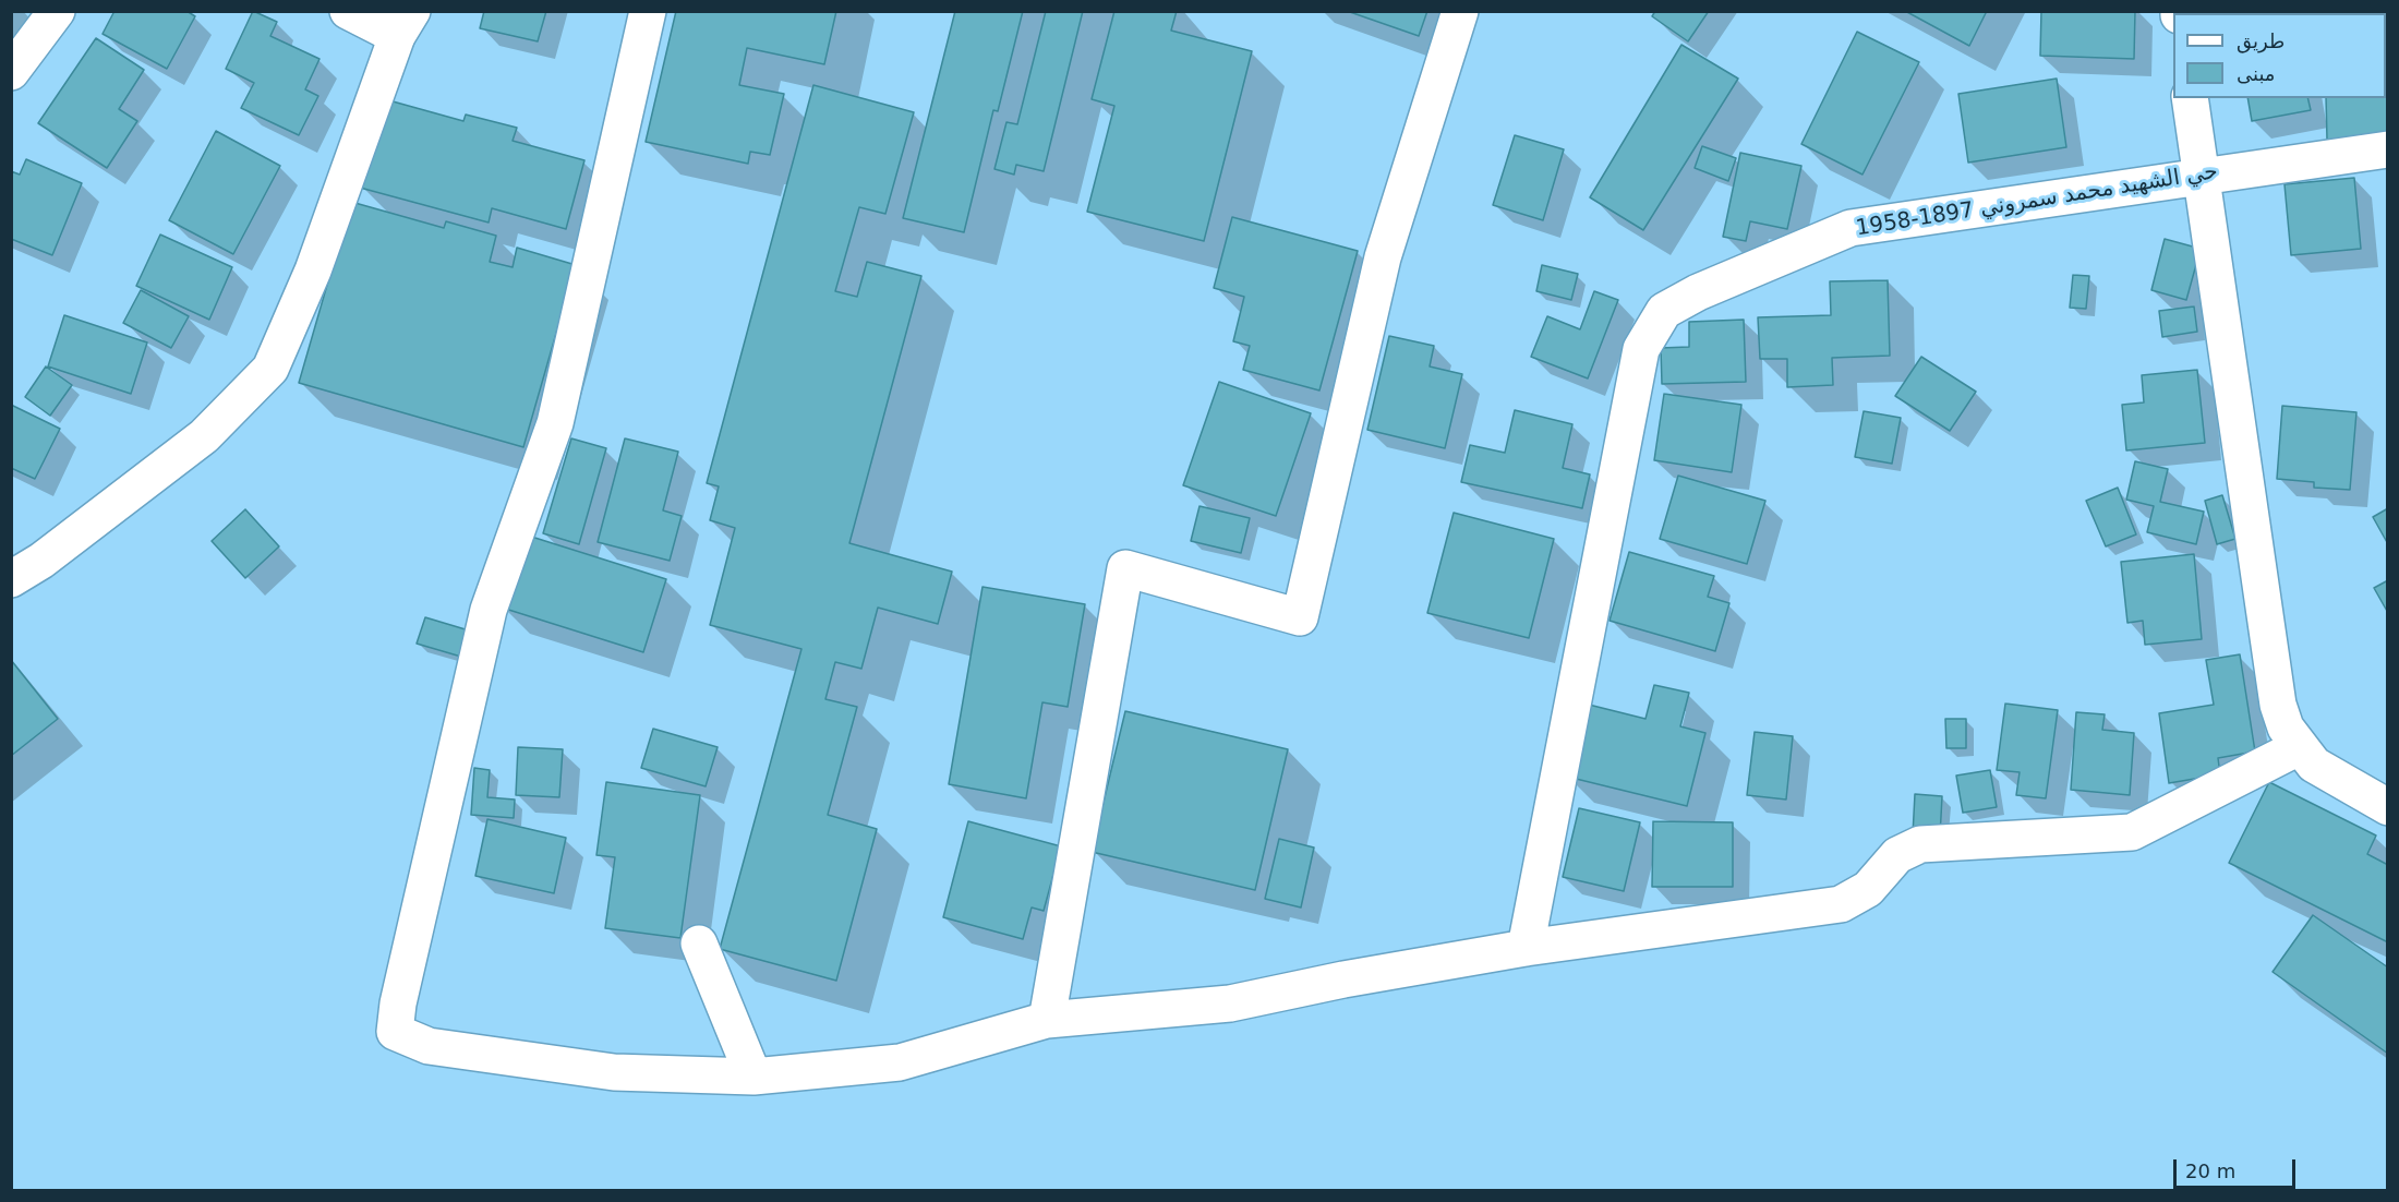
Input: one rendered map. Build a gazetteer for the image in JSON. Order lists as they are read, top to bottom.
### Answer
{
  "streets": {
    "street": ["حي الشهيد محمد سمروني 1897-1958"]
  },
  "legend": ["طريق", "مبنى"],
  "scale_bar": "20 m"
}
